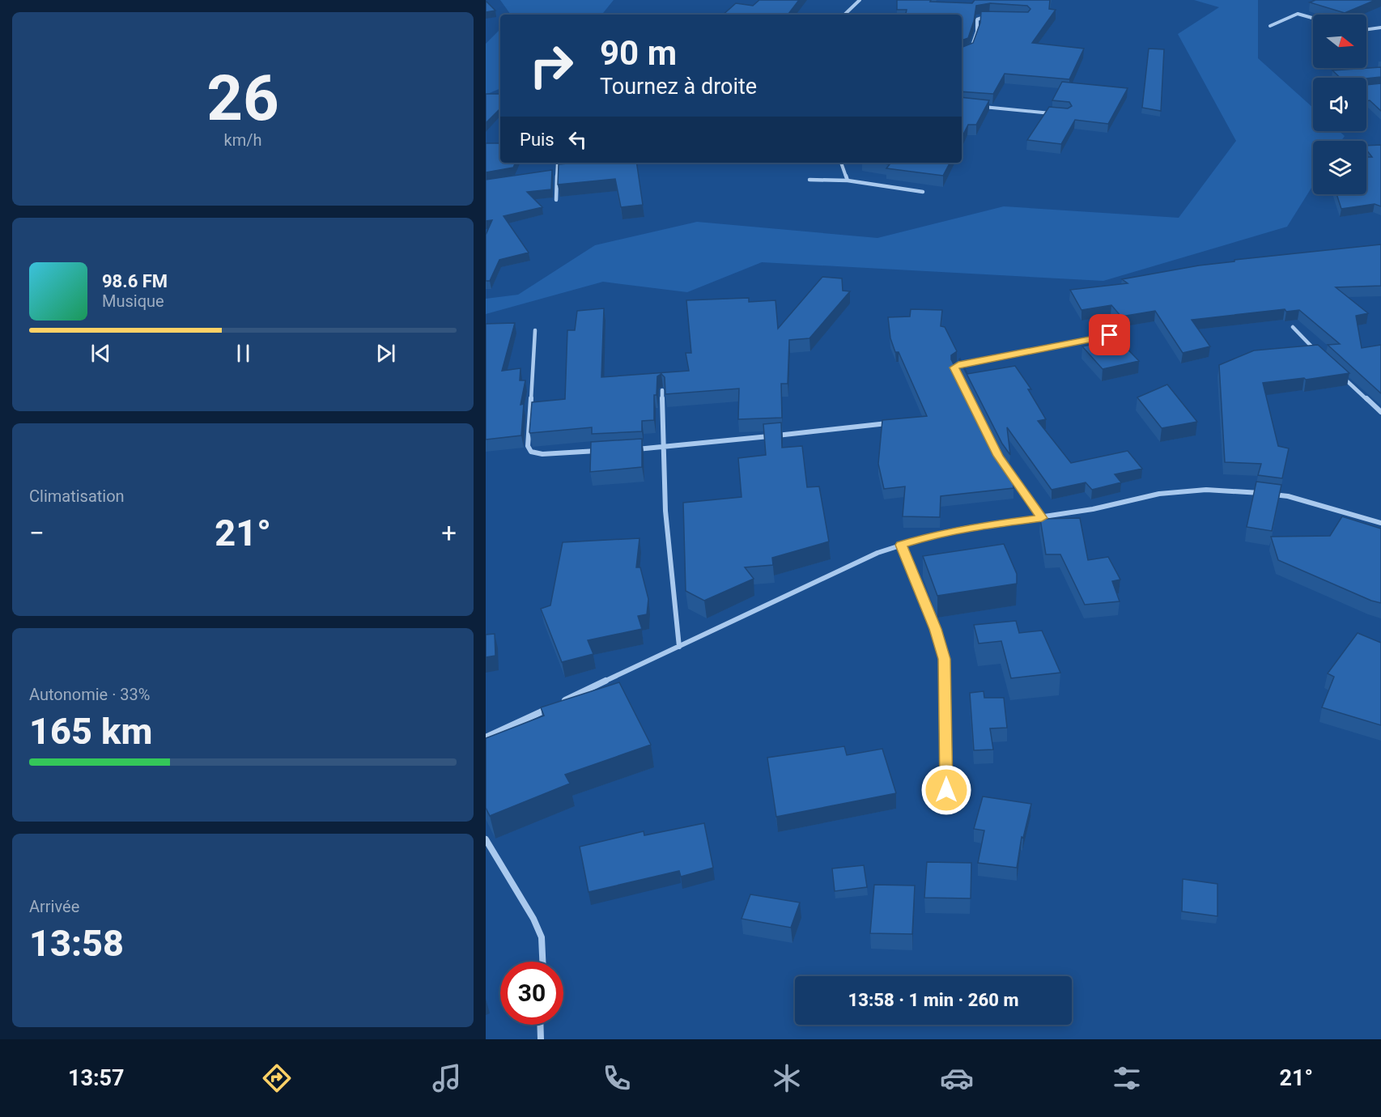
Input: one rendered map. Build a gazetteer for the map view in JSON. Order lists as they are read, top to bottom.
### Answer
{
  "north": "right",
  "page": {
    "tile": [
      ["26", "km/h"],
      "Climatisation",
      ["Autonomie · 33%", "165 km"],
      ["Arrivée", "13:58"]
    ],
    "turn": ["90 m", "Tournez à droite"],
    "then": "Puis",
    "song": ["98.6 FM", "Musique"],
    "heat": ["−", "21°", "+"],
    "limit": "30",
    "trip": "13:58 · 1 min · 260 m",
    "tabs": ["13:57", "21°"]
  }
}
